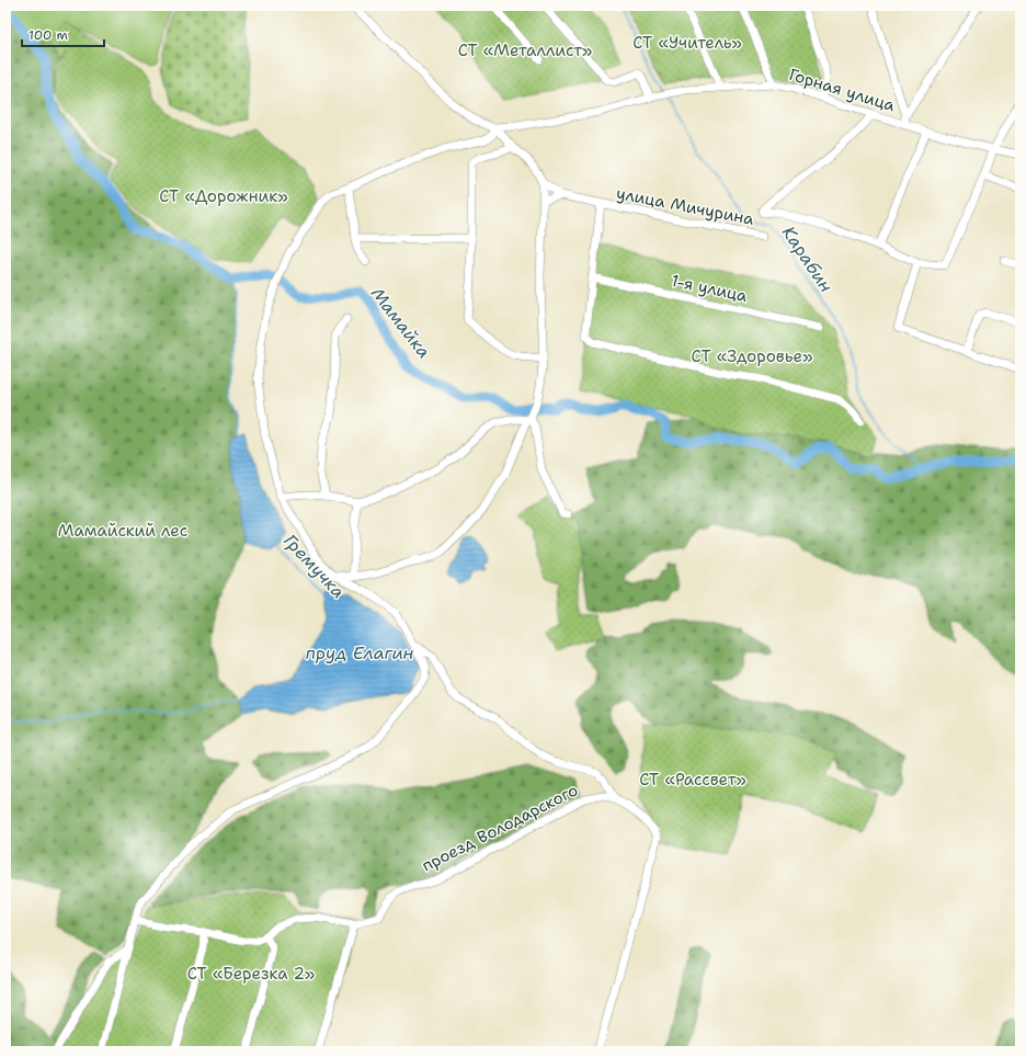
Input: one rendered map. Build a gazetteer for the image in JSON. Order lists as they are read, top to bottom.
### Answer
{
  "streets": {
    "street": [
      "Горная улица",
      "улица Мичурина",
      "1-я улица",
      "проезд Володарского"
    ]
  },
  "crossings": [
    ["Горная улица", "улица Мичурина"],
    ["улица Мичурина", "1-я улица"]
  ],
  "water": [
    "Карабин",
    "Мамайка",
    "Гремучка",
    "пруд Елагин"
  ],
  "parks": [
    "СТ «Учитель»",
    "СТ «Металлист»",
    "СТ «Дорожник»",
    "СТ «Здоровье»",
    "Мамайский лес",
    "СТ «Рассвет»",
    "СТ «Березка 2»"
  ],
  "scale_bar": "100 m"
}
